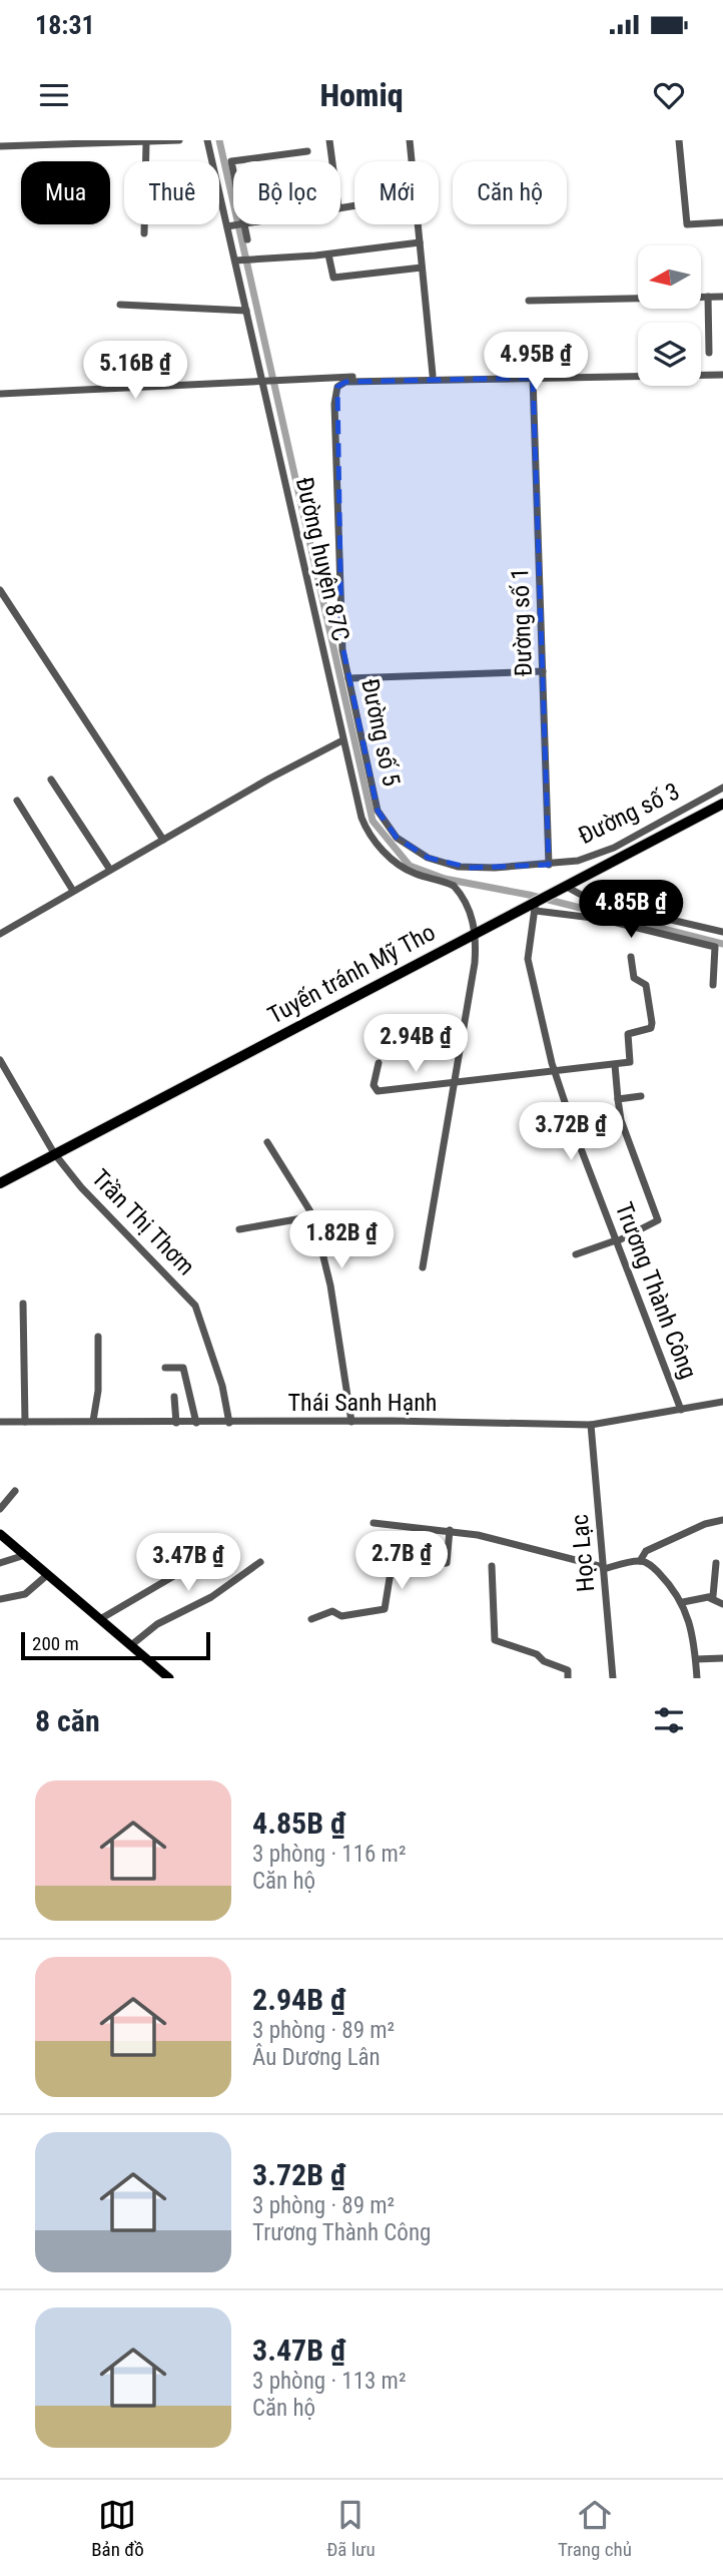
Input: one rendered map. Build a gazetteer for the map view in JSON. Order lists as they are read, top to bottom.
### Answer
{
  "streets": {
    "highway": ["Tuyến tránh Mỹ Tho"],
    "street": [
      "Đường huyện 87C",
      "Đường số 1",
      "Đường số 5",
      "Đường số 3",
      "Trần Thị Thơm",
      "Trương Thành Công",
      "Thái Sanh Hạnh",
      "Học Lạc"
    ]
  },
  "crossings": [
    ["Đường huyện 87C", "Tuyến tránh Mỹ Tho"],
    ["Đường số 1", "Đường số 5"],
    ["Đường số 1", "Đường số 3"],
    ["Đường số 5", "Đường số 3"],
    ["Đường số 3", "Tuyến tránh Mỹ Tho"],
    ["Tuyến tránh Mỹ Tho", "Trần Thị Thơm"],
    ["Tuyến tránh Mỹ Tho", "Trương Thành Công"],
    ["Trần Thị Thơm", "Thái Sanh Hạnh"],
    ["Trương Thành Công", "Thái Sanh Hạnh"],
    ["Thái Sanh Hạnh", "Học Lạc"]
  ],
  "scale_bar": "200 m",
  "north": "left",
  "page": {
    "status": "18:31",
    "header": "Homiq",
    "chip": [
      "Mua",
      "Thuê",
      "Bộ lọc",
      "Mới",
      "Căn hộ"
    ],
    "price": [
      "4.95B ₫",
      "5.16B ₫",
      "4.85B ₫",
      "2.94B ₫",
      "3.72B ₫",
      "1.82B ₫",
      "2.7B ₫",
      "3.47B ₫"
    ],
    "scale": "200 m",
    "heading": "8 căn",
    "list": [
      {
        "name": "4.85B ₫",
        "note": "3 phòng · 116 m² · Căn hộ"
      },
      {
        "name": "2.94B ₫",
        "note": "3 phòng · 89 m² · Âu Dương Lân"
      },
      {
        "name": "3.72B ₫",
        "note": "3 phòng · 89 m² · Trương Thành Công"
      },
      {
        "name": "3.47B ₫",
        "note": "3 phòng · 113 m² · Căn hộ"
      }
    ],
    "tabs": ["Bản đồ", "Đã lưu", "Trang chủ"]
  }
}
